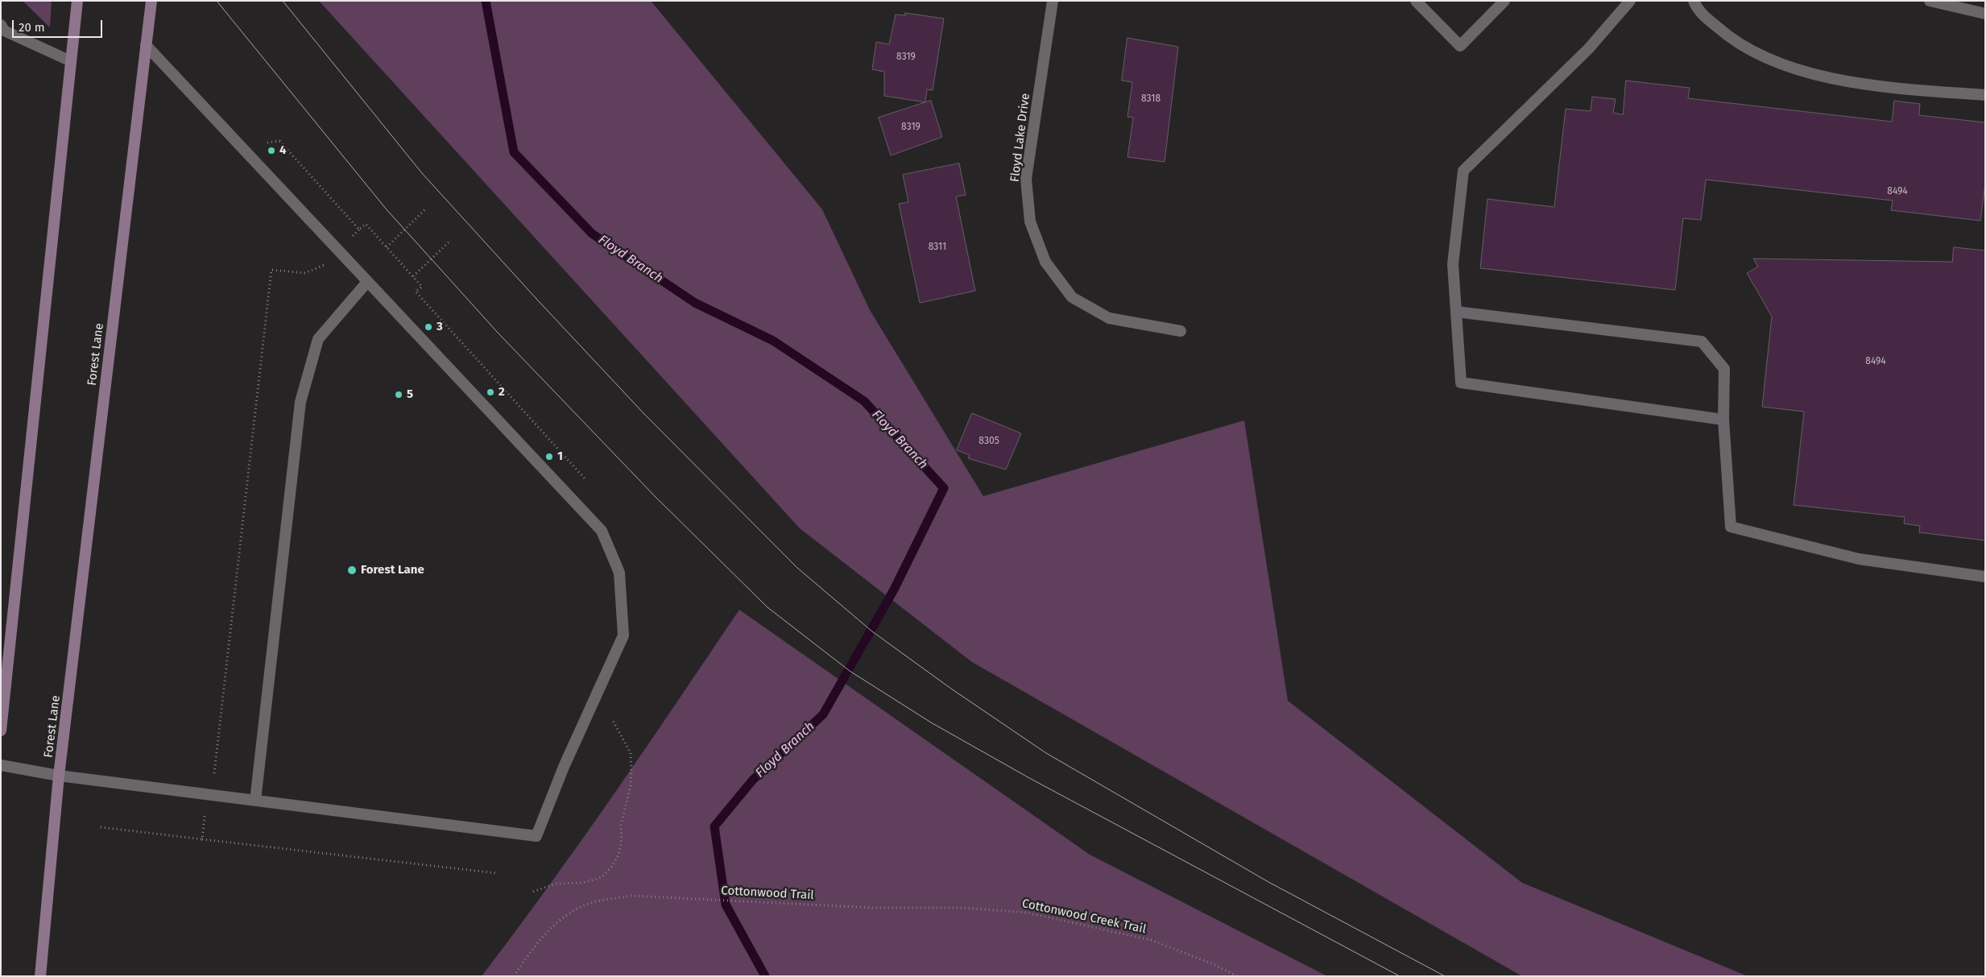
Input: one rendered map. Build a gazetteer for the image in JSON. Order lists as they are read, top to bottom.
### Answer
{
  "streets": {
    "main road": ["Forest Lane"],
    "street": ["Floyd Lake Drive"],
    "path": ["Cottonwood Trail", "Cottonwood Creek Trail"]
  },
  "crossings": [
    ["Cottonwood Trail", "Cottonwood Creek Trail"]
  ],
  "water": ["Floyd Branch"],
  "places": [
    "4",
    "3",
    "2",
    "5",
    "1",
    "Forest Lane"
  ],
  "house_numbers": [
    "8319",
    "8318",
    "8319",
    "8494",
    "8311",
    "8494",
    "8305"
  ],
  "scale_bar": "20 m"
}
